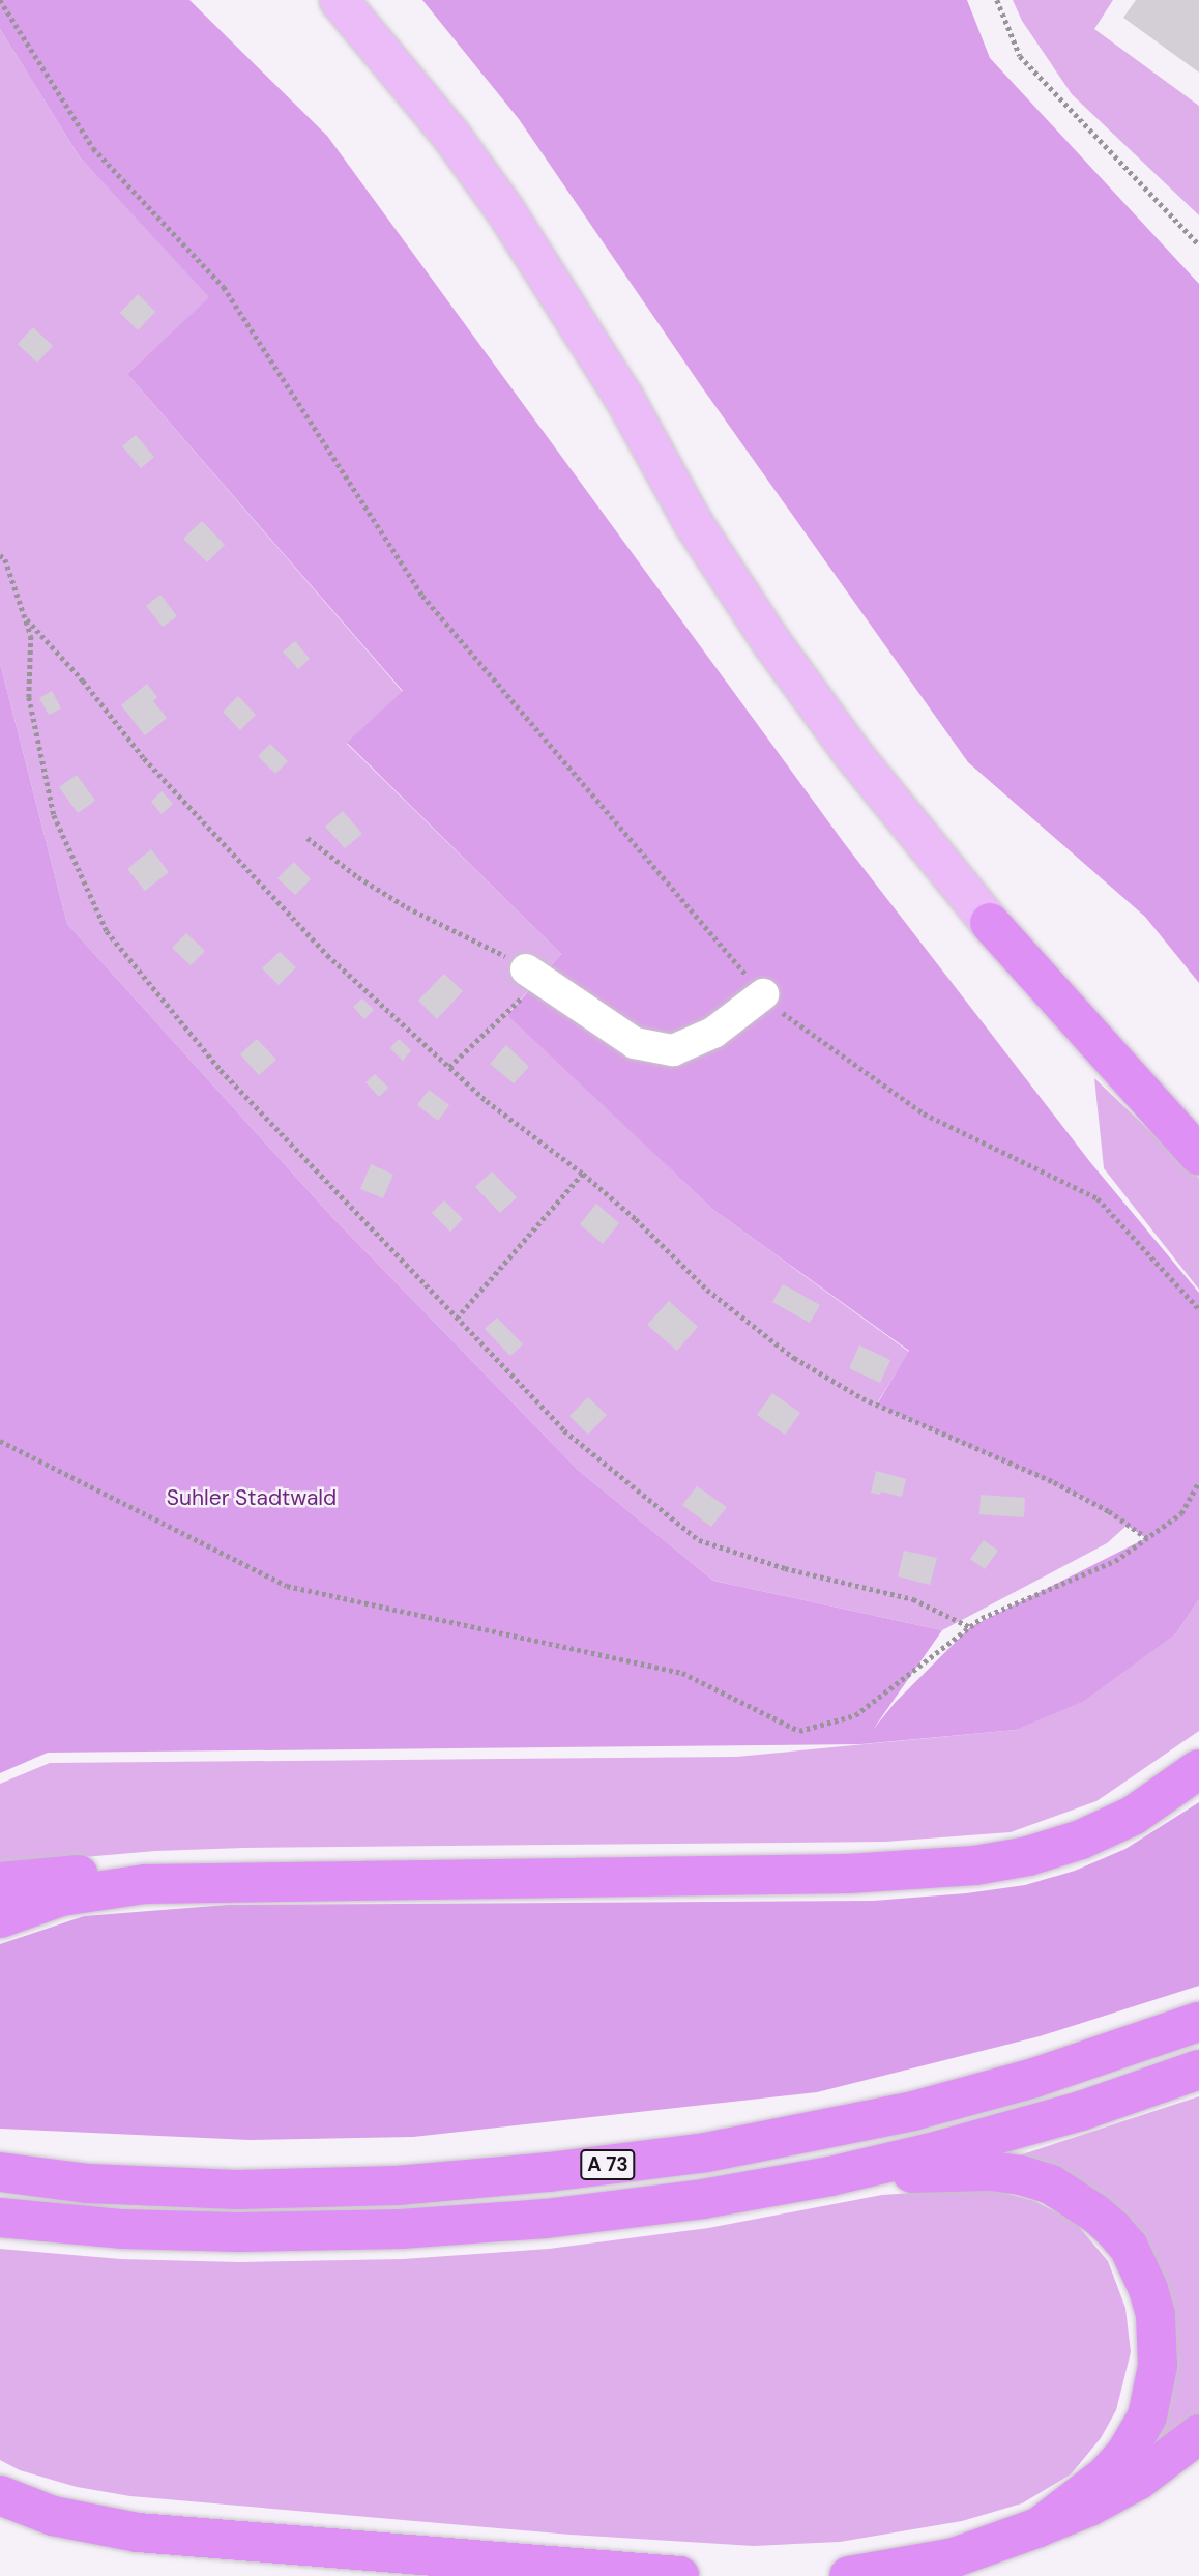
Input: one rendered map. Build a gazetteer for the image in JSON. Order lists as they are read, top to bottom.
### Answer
{
  "streets": {
    "highway": ["A 73"]
  },
  "parks": ["Suhler Stadtwald"]
}
